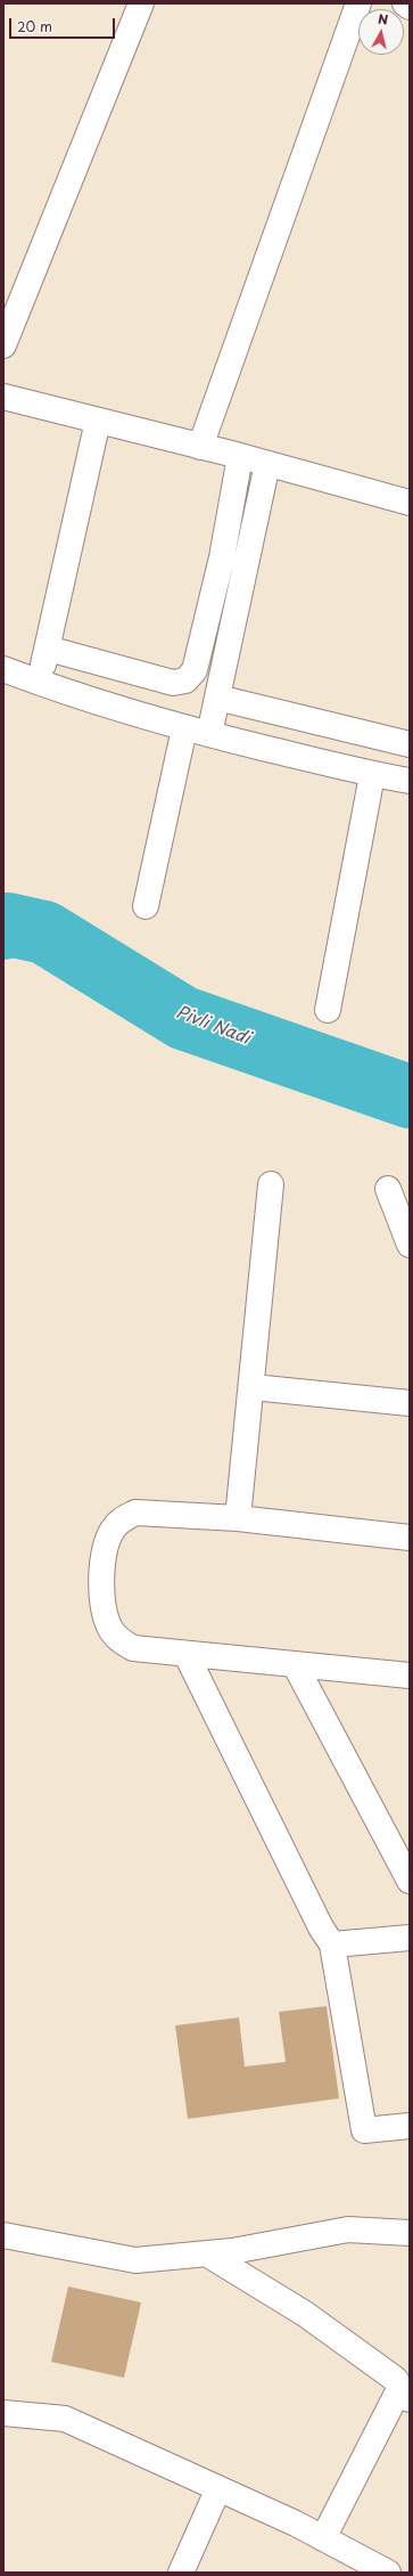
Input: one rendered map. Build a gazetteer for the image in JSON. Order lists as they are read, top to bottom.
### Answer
{
  "water": ["Pivli Nadi"],
  "scale_bar": "20 m",
  "north": "top"
}
